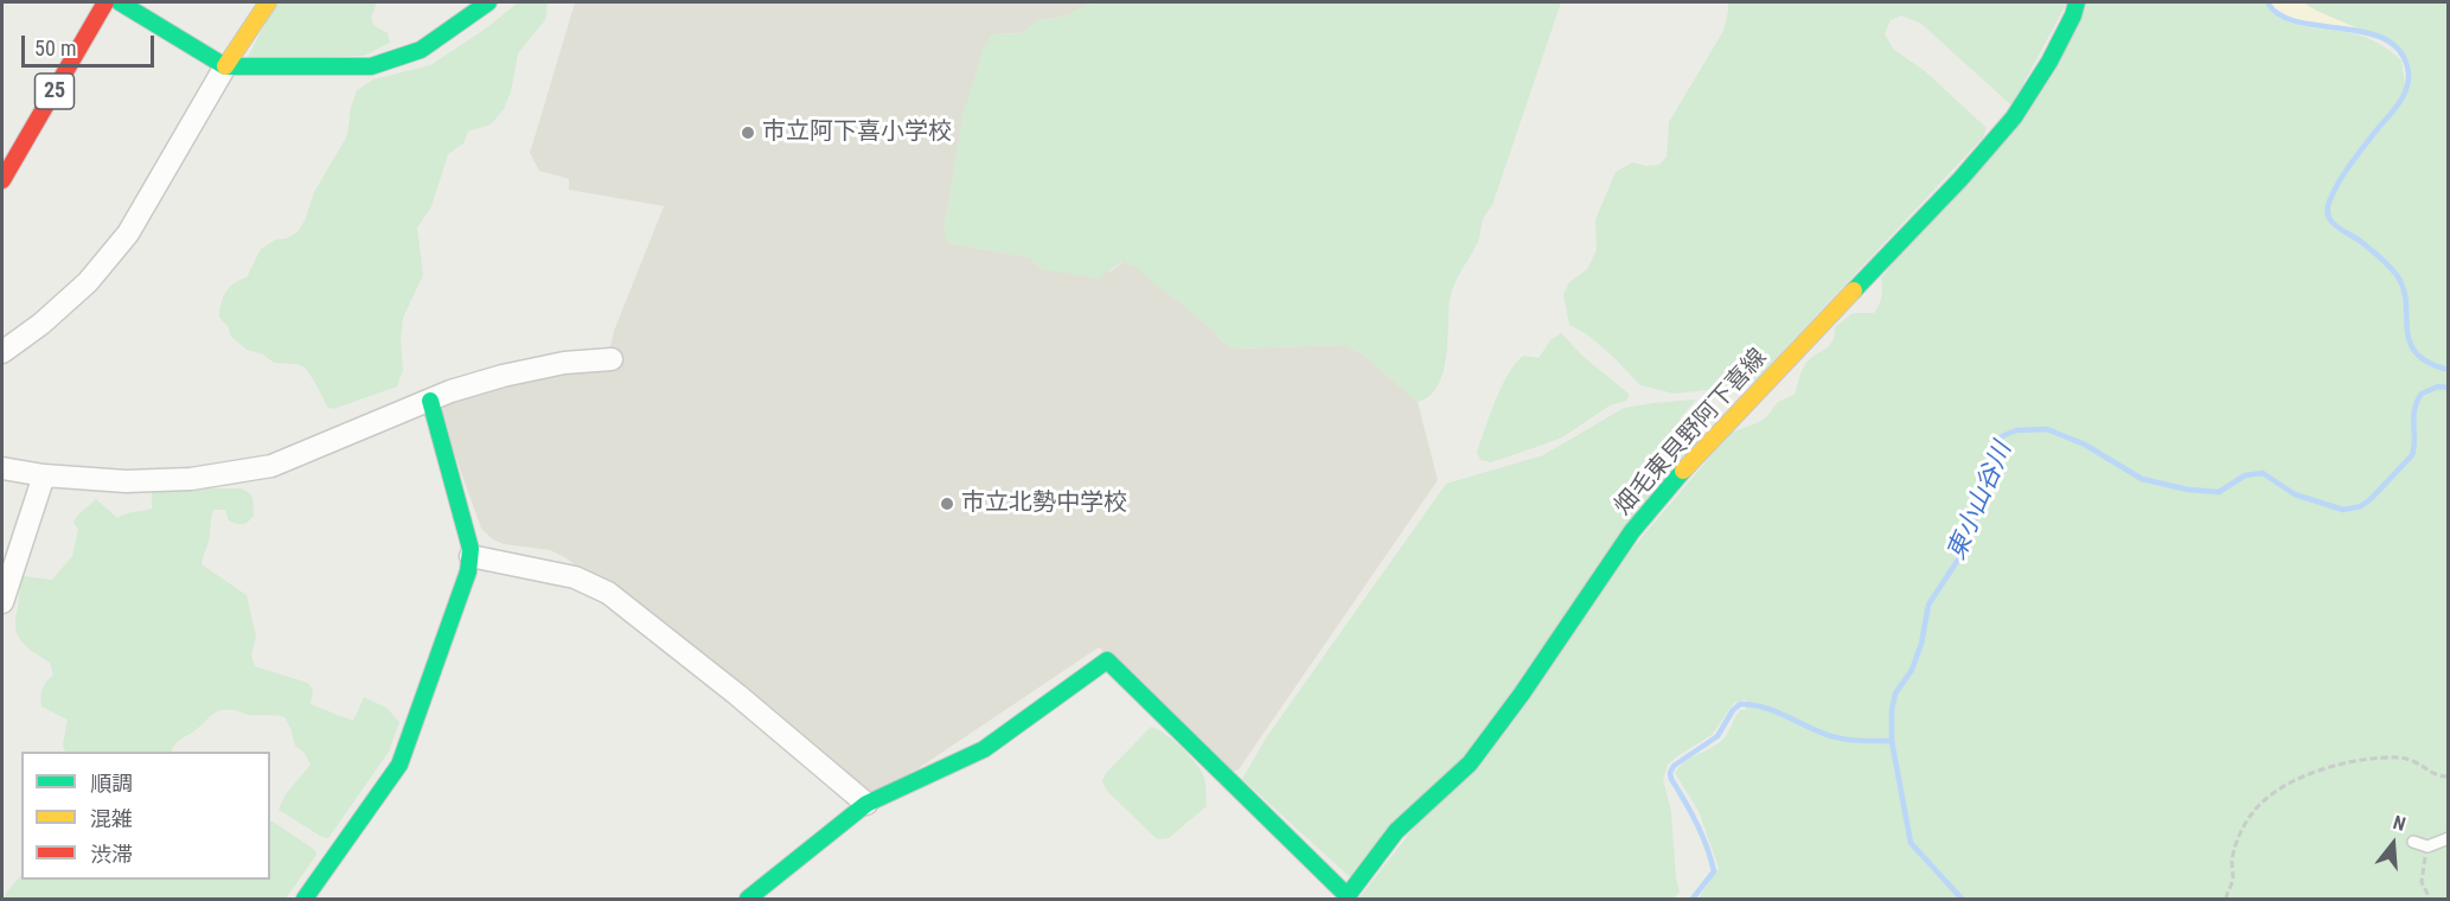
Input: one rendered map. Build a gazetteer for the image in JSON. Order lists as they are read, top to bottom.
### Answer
{
  "streets": {
    "street": ["25", "畑毛東貝野阿下喜線"]
  },
  "water": ["東小山谷川"],
  "places": ["市立阿下喜小学校", "市立北勢中学校"],
  "legend": ["順調", "混雑", "渋滞"],
  "scale_bar": "50 m",
  "north": "top"
}
